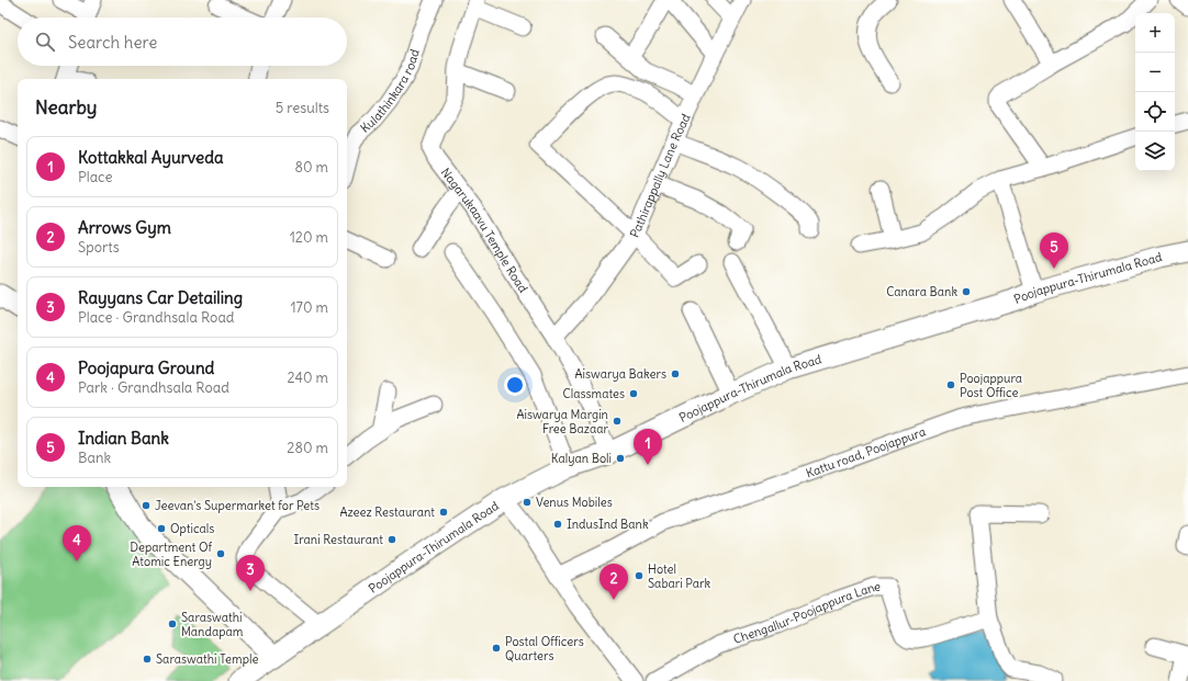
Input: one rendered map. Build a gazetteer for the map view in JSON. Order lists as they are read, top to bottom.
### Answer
{
  "streets": {
    "main road": ["Poojappura-Thirumala Road"],
    "street": [
      "Kulathinkara road",
      "Pathirappally Lane Road",
      "Nagarukaavu Temple Road",
      "Kattu road, Poojappura",
      "Chengallur-Poojappura Lane"
    ]
  },
  "crossings": [
    ["Pathirappally Lane Road", "Nagarukaavu Temple Road"],
    ["Nagarukaavu Temple Road", "Poojappura-Thirumala Road"]
  ],
  "places": [
    "Canara Bank",
    "Aiswarya Bakers",
    "Poojappura Post Office",
    "Classmates",
    "Aiswarya Margin Free Bazaar",
    "Kalyan Boli",
    "Venus Mobiles",
    "Jeevan's Supermarket for Pets",
    "Azeez Restaurant",
    "IndusInd Bank",
    "Opticals",
    "Irani Restaurant",
    "Department Of Atomic Energy",
    "Hotel Sabari Park",
    "Saraswathi Mandapam",
    "Postal Officers Quarters",
    "Saraswathi Temple"
  ],
  "page": {
    "map_buttons": ["+", "−"],
    "search": "Search here",
    "heading": ["Nearby", "5 results"],
    "list": [
      {
        "mark": "1",
        "name": "Kottakkal Ayurveda",
        "note": "Place",
        "value": "80 m"
      },
      {
        "mark": "2",
        "name": "Arrows Gym",
        "note": "Sports",
        "value": "120 m"
      },
      {
        "mark": "3",
        "name": "Rayyans Car Detailing",
        "note": "Place · Grandhsala Road",
        "value": "170 m"
      },
      {
        "mark": "4",
        "name": "Poojapura Ground",
        "note": "Park · Grandhsala Road",
        "value": "240 m"
      },
      {
        "mark": "5",
        "name": "Indian Bank",
        "note": "Bank",
        "value": "280 m"
      }
    ],
    "pins": [
      "5",
      "1",
      "4",
      "3",
      "2"
    ]
  }
}
